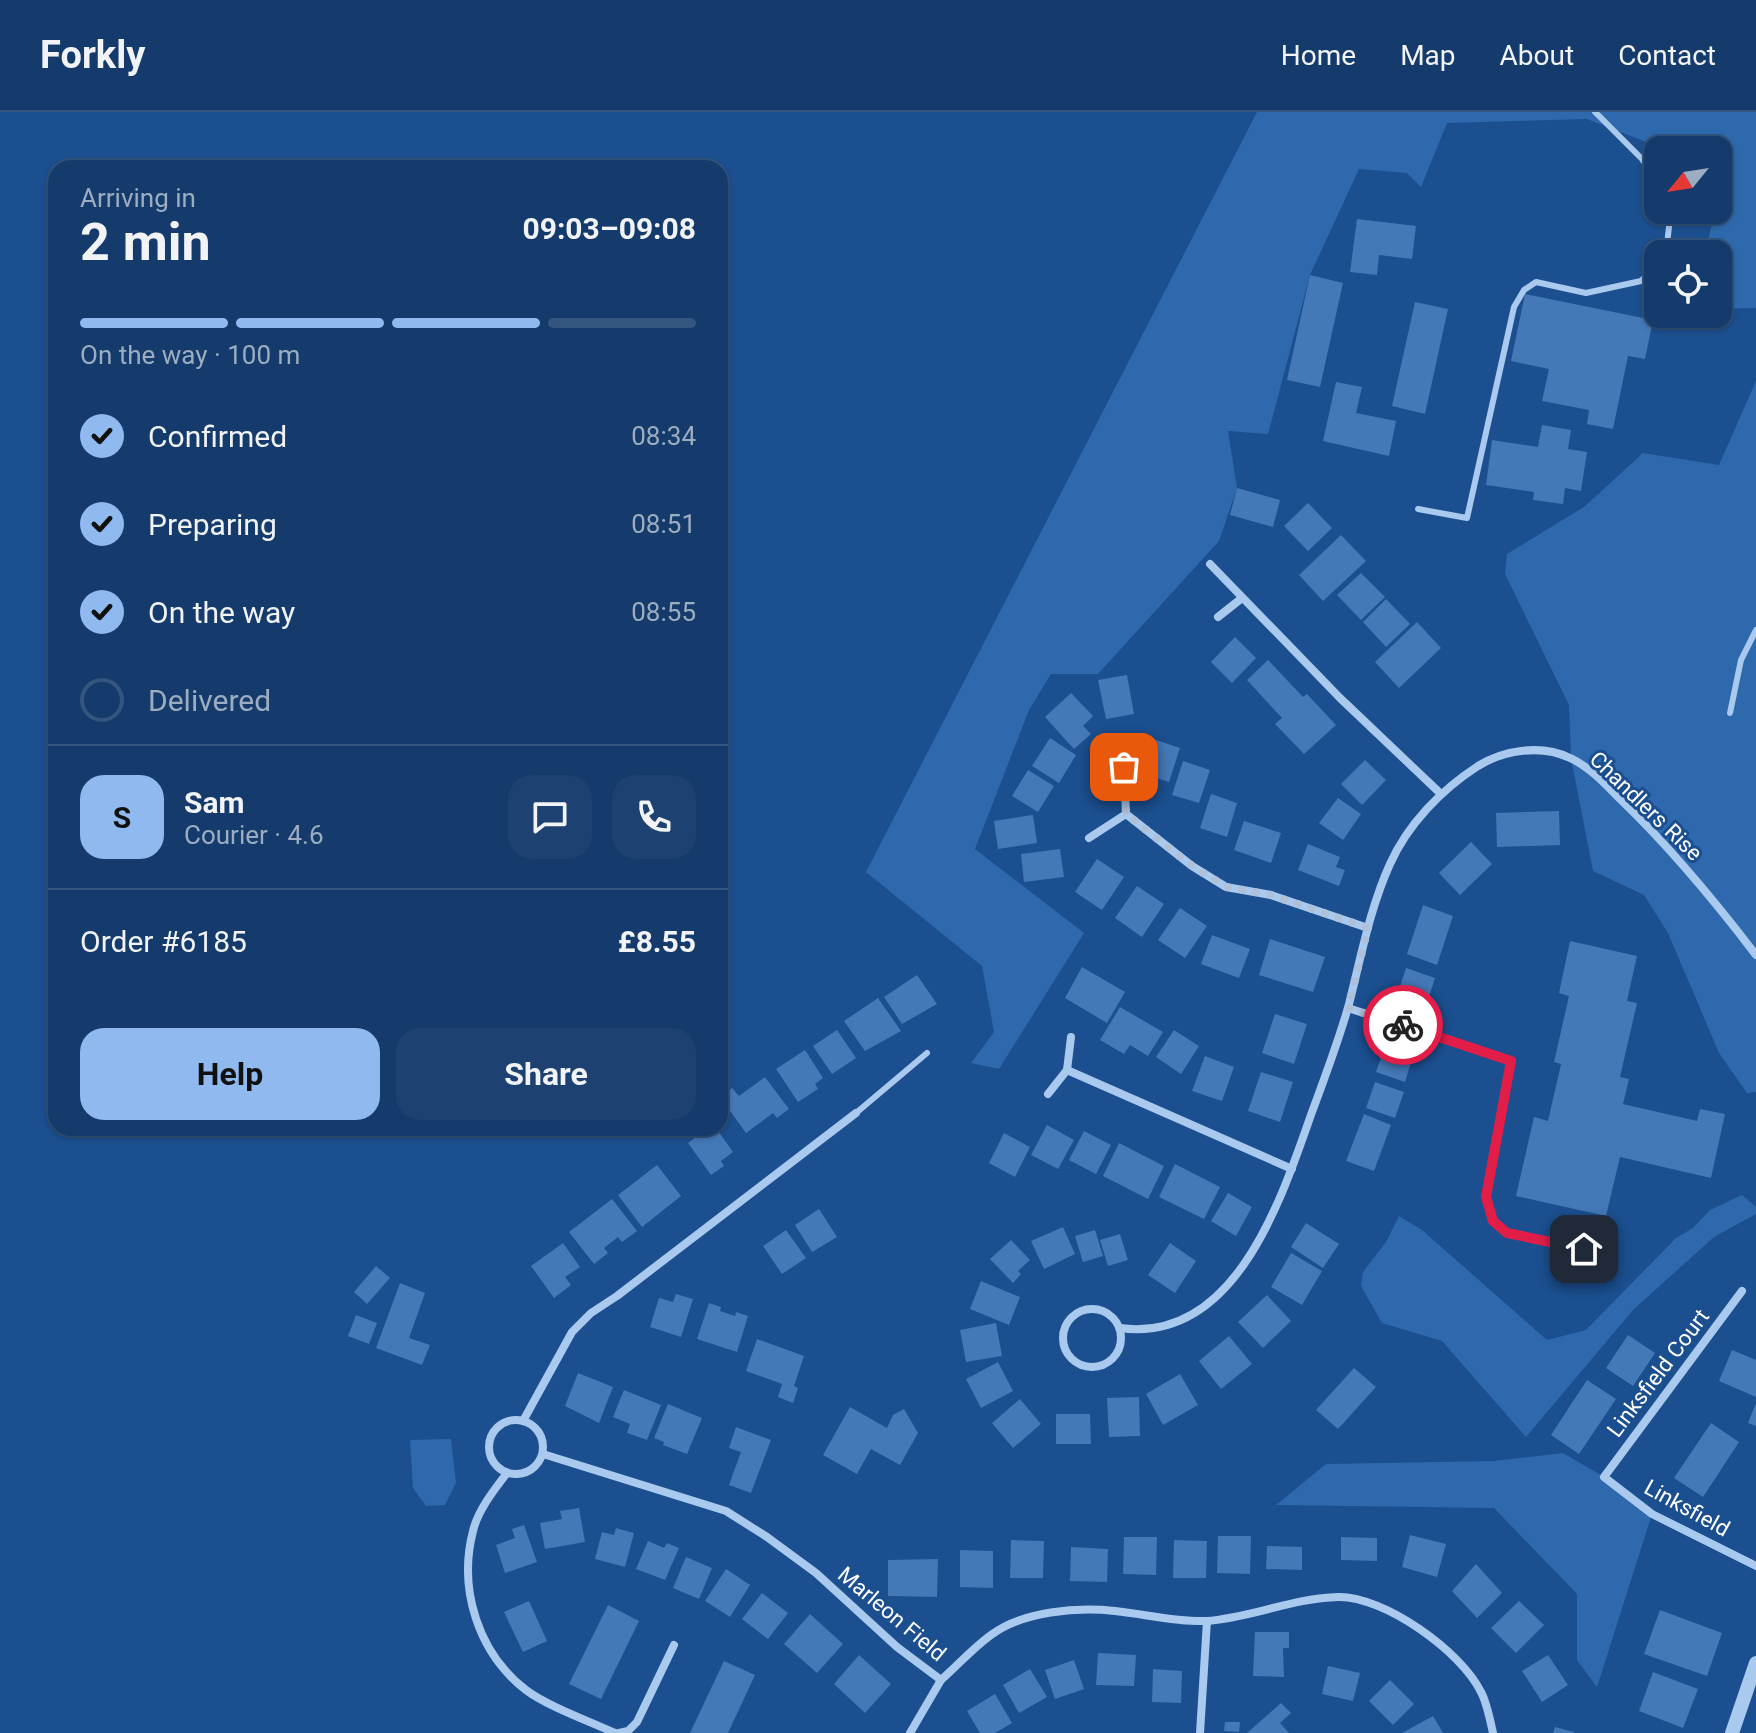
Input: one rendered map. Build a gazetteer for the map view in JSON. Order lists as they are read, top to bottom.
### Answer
{
  "streets": {
    "street": [
      "Chandlers Rise",
      "Linksfield Court",
      "Linksfield",
      "Marleon Field"
    ]
  },
  "crossings": [
    ["Linksfield Court", "Linksfield"]
  ],
  "north": "bottom left",
  "page": {
    "header": "Forkly",
    "nav": [
      "Home",
      "Map",
      "About",
      "Contact"
    ],
    "heading": ["2 min", "Arriving in", "09:03–09:08"],
    "panel": [
      "Sam",
      "Courier · 4.6",
      "Order #6185",
      "£8.55"
    ],
    "bar": "On the way · 100 m",
    "list": [
      ["Confirmed", "08:34"],
      ["Preparing", "08:51"],
      ["On the way", "08:55"],
      "Delivered"
    ],
    "round": "S",
    "buttons": ["Help", "Share"]
  }
}
